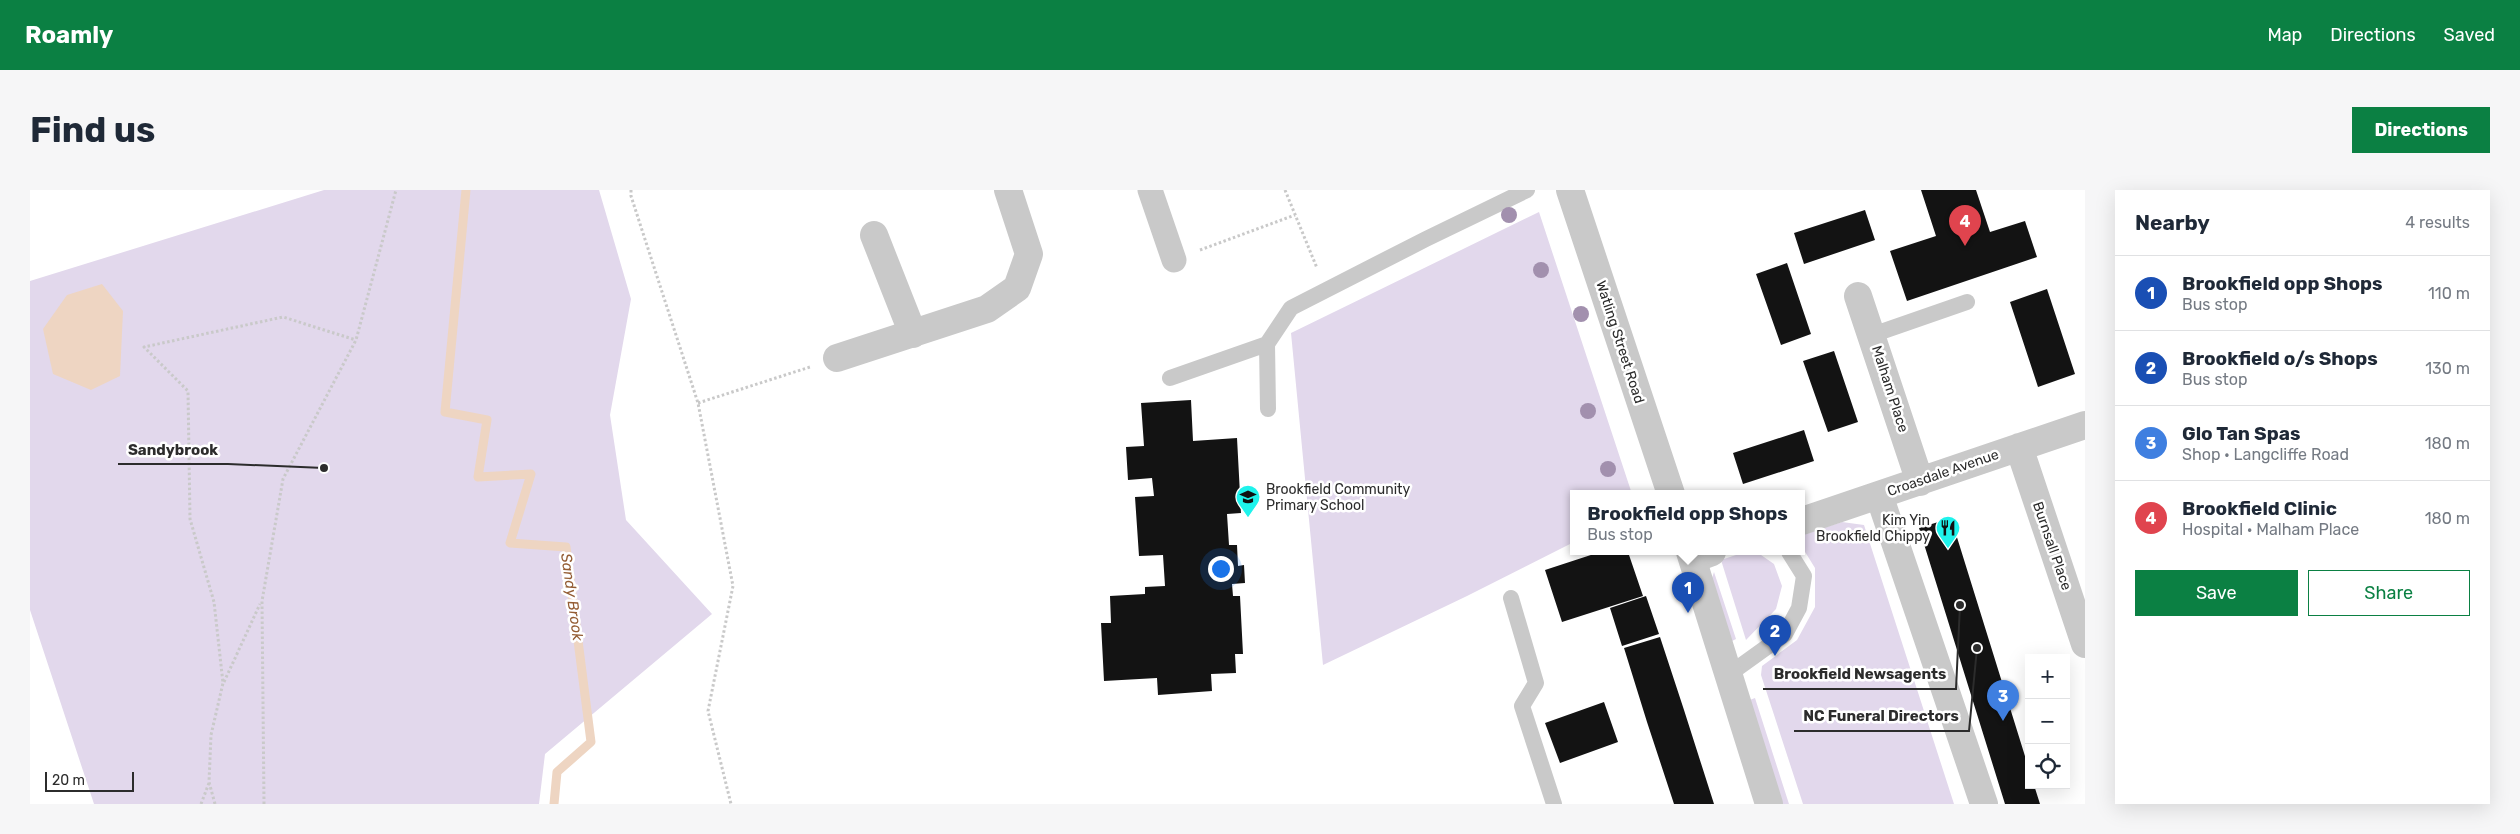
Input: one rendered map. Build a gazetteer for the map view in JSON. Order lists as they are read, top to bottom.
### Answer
{
  "streets": {
    "street": [
      "Watling Street Road",
      "Malham Place",
      "Croasdale Avenue",
      "Burnsall Place"
    ]
  },
  "crossings": [
    ["Malham Place", "Croasdale Avenue"],
    ["Croasdale Avenue", "Burnsall Place"]
  ],
  "water": ["Sandy Brook"],
  "places": {
    "other": ["Sandybrook", "Brookfield Newsagents", "NC Funeral Directors"],
    "school or university": ["Brookfield Community Primary School"],
    "restaurant": ["Kim Yin Brookfield Chippy"]
  },
  "scale_bar": "20 m",
  "page": {
    "header": "Roamly",
    "nav": ["Map", "Directions", "Saved"],
    "buttons": [
      "Directions",
      ["Save", "Share"]
    ],
    "title": "Find us",
    "heading": ["Nearby", "4 results"],
    "pins": [
      "4",
      "1",
      "2",
      "3"
    ],
    "list": [
      {
        "mark": "1",
        "name": "Brookfield opp Shops",
        "note": "Bus stop",
        "value": "110 m"
      },
      {
        "mark": "2",
        "name": "Brookfield o/s Shops",
        "note": "Bus stop",
        "value": "130 m"
      },
      {
        "mark": "3",
        "name": "Glo Tan Spas",
        "note": "Shop · Langcliffe Road",
        "value": "180 m"
      },
      {
        "mark": "4",
        "name": "Brookfield Clinic",
        "note": "Hospital · Malham Place",
        "value": "180 m"
      }
    ],
    "popup": ["Brookfield opp Shops", "Bus stop"],
    "map_buttons": ["+", "−"],
    "scale": "20 m"
  }
}
